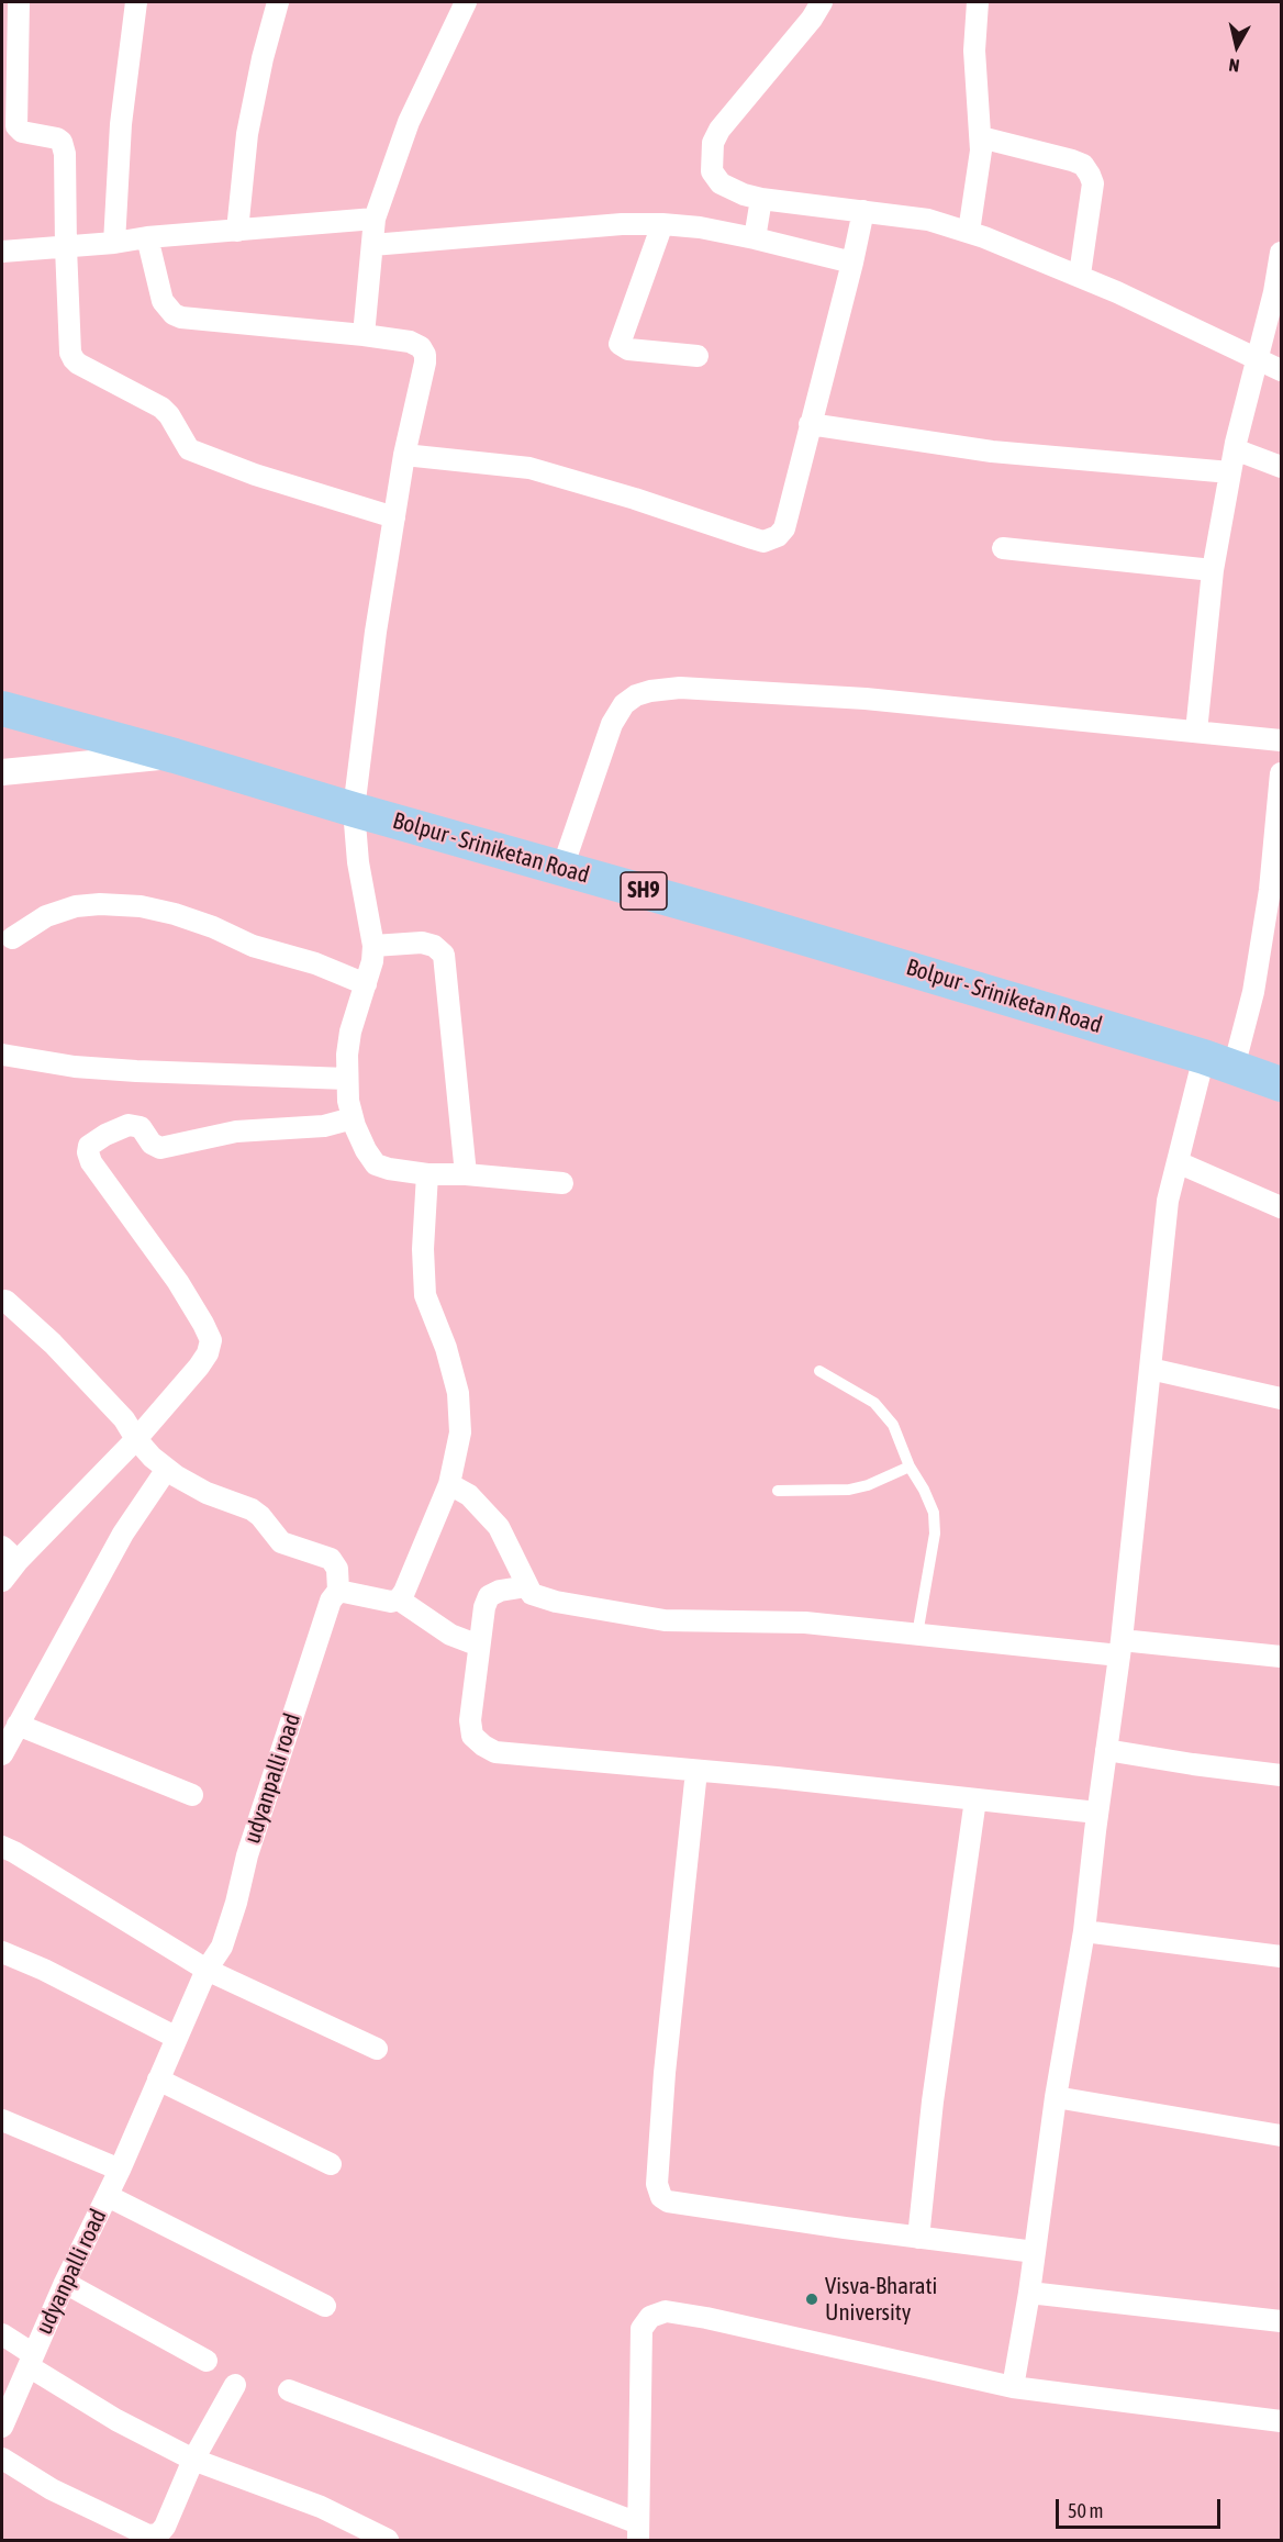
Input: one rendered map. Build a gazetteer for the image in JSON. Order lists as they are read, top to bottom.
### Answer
{
  "streets": {
    "main road": ["Bolpur - Sriniketan Road", "SH9"],
    "street": ["udyanpalli road"]
  },
  "places": ["Visva-Bharati University"],
  "scale_bar": "50 m",
  "north": "bottom"
}
